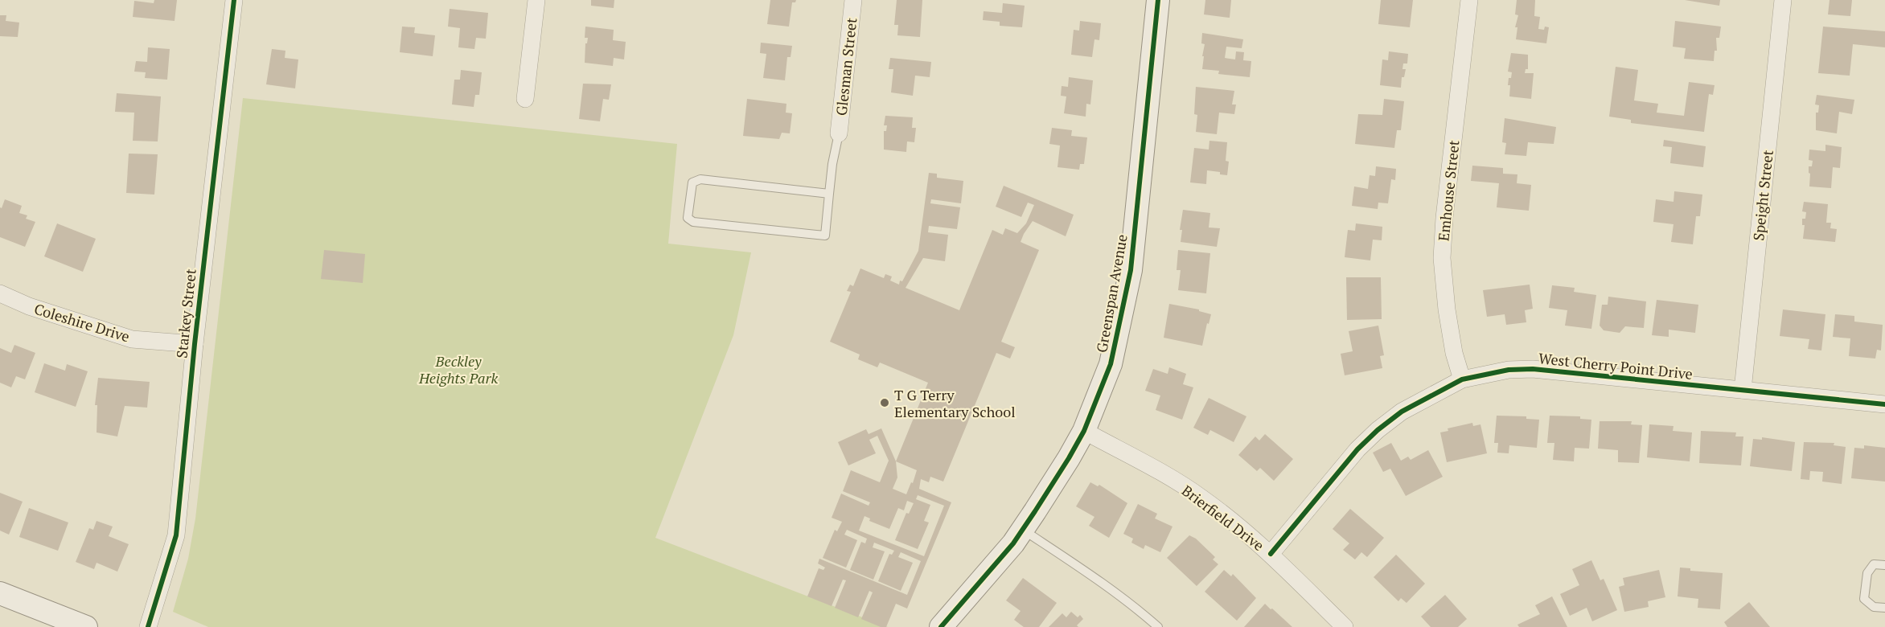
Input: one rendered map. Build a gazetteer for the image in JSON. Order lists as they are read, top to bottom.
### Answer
{
  "streets": {
    "street": [
      "Glesman Street",
      "Emhouse Street",
      "Speight Street",
      "Greenspan Avenue",
      "Starkey Street",
      "Coleshire Drive",
      "West Cherry Point Drive",
      "Brierfield Drive"
    ]
  },
  "crossings": [
    ["Emhouse Street", "West Cherry Point Drive"],
    ["Speight Street", "West Cherry Point Drive"],
    ["Greenspan Avenue", "Brierfield Drive"],
    ["Starkey Street", "Coleshire Drive"],
    ["West Cherry Point Drive", "Brierfield Drive"]
  ],
  "parks": ["Beckley Heights Park"],
  "places": ["T G Terry Elementary School"]
}
